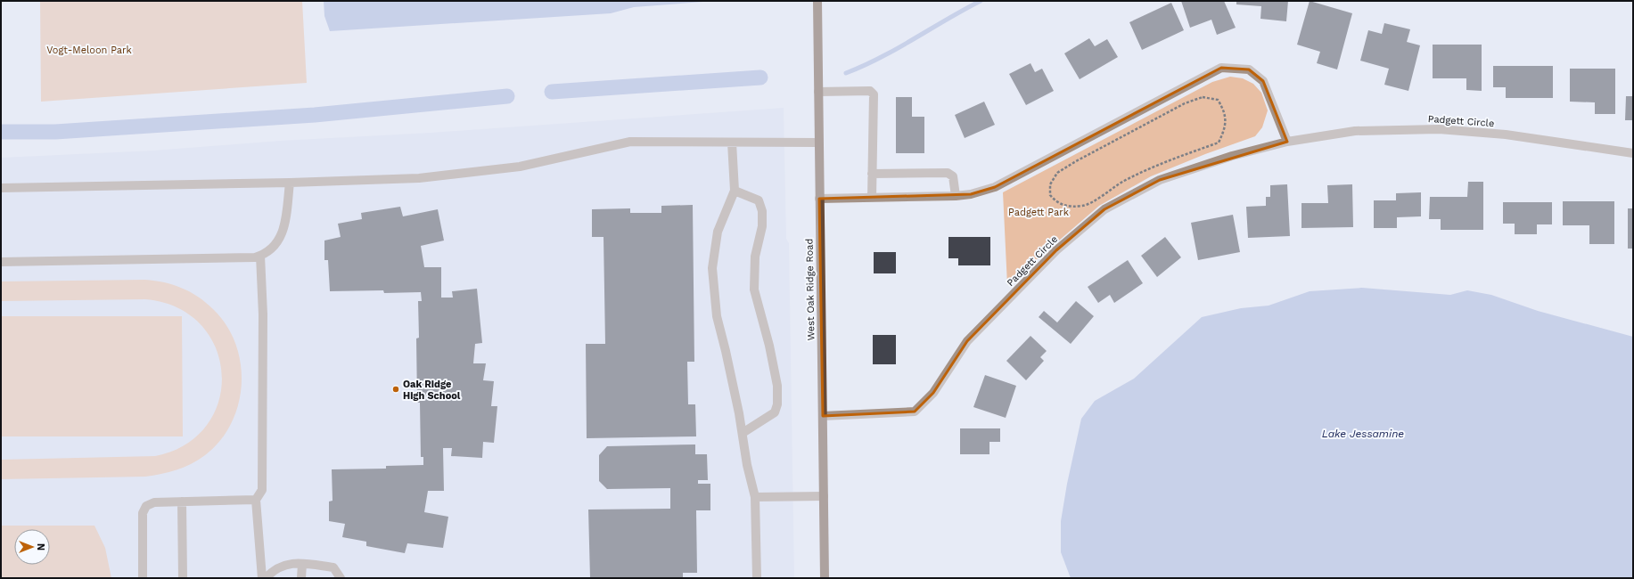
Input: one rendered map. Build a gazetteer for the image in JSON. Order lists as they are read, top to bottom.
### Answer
{
  "streets": {
    "main road": ["West Oak Ridge Road"],
    "street": ["Padgett Circle"]
  },
  "crossings": [
    ["Padgett Circle", "West Oak Ridge Road"]
  ],
  "water": ["Lake Jessamine"],
  "parks": ["Vogt-Meloon Park", "Padgett Park"],
  "places": ["Oak Ridge High School"],
  "north": "right"
}
